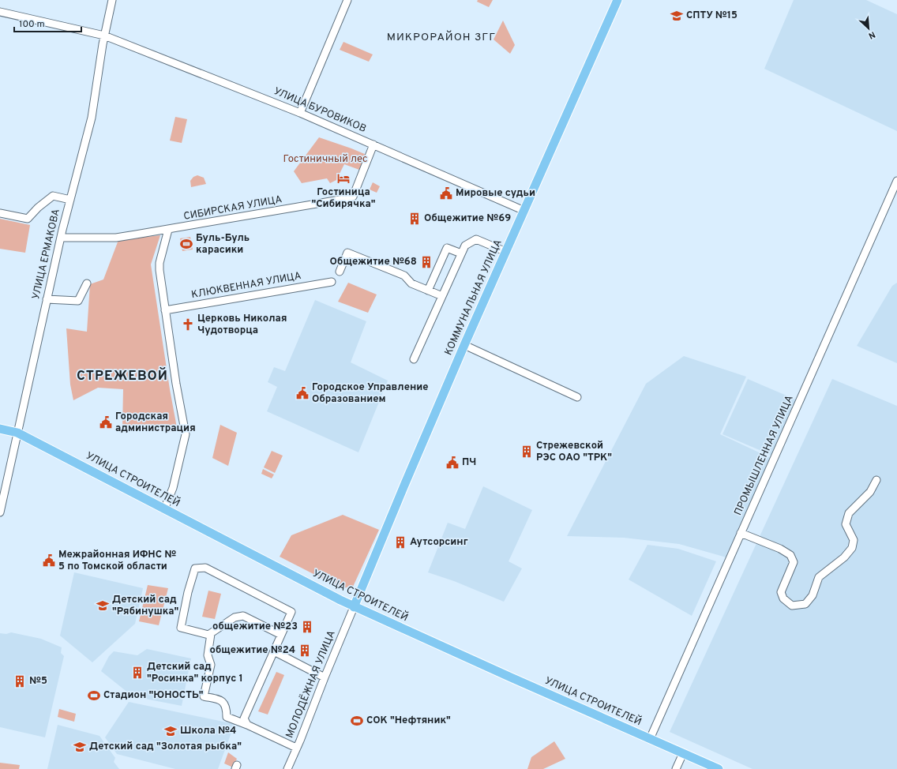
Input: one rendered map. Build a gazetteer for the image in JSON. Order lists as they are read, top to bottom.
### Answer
{
  "streets": {
    "main road": ["КОММУНАЛЬНАЯ УЛИЦА", "УЛИЦА СТРОИТЕЛЕЙ"],
    "street": [
      "УЛИЦА БУРОВИКОВ",
      "СИБИРСКАЯ УЛИЦА",
      "УЛИЦА ЕРМАКОВА",
      "КЛЮКВЕННАЯ УЛИЦА",
      "ПРОМЫШЛЕННАЯ УЛИЦА",
      "МОЛОДЁЖНАЯ УЛИЦА"
    ]
  },
  "crossings": [
    ["УЛИЦА БУРОВИКОВ", "СИБИРСКАЯ УЛИЦА"],
    ["УЛИЦА БУРОВИКОВ", "УЛИЦА ЕРМАКОВА"],
    ["УЛИЦА БУРОВИКОВ", "КОММУНАЛЬНАЯ УЛИЦА"],
    ["СИБИРСКАЯ УЛИЦА", "УЛИЦА ЕРМАКОВА"],
    ["УЛИЦА ЕРМАКОВА", "УЛИЦА СТРОИТЕЛЕЙ"],
    ["КОММУНАЛЬНАЯ УЛИЦА", "УЛИЦА СТРОИТЕЛЕЙ"],
    ["КОММУНАЛЬНАЯ УЛИЦА", "МОЛОДЁЖНАЯ УЛИЦА"],
    ["ПРОМЫШЛЕННАЯ УЛИЦА", "УЛИЦА СТРОИТЕЛЕЙ"],
    ["УЛИЦА СТРОИТЕЛЕЙ", "МОЛОДЁЖНАЯ УЛИЦА"]
  ],
  "districts": ["МИКРОРАЙОН 3ГГ", "СТРЕЖЕВОЙ"],
  "parks": ["Гостиничный лес"],
  "places": {
    "school or university": [
      "СПТУ №15",
      "Детский сад \"Рябинушка\"",
      "Школа №4",
      "Детский сад \"Золотая рыбка\""
    ],
    "hotel": ["Гостиница \"Сибирячка\""],
    "public building": [
      "Мировые судьи",
      "Городское Управление Образованием",
      "Городская администрация",
      "ПЧ",
      "Межрайонная ИФНС № 5 по Томской области"
    ],
    "building": [
      "Общежитие №69",
      "Общежитие №68",
      "Стрежевской РЭС ОАО \"ТРК\"",
      "Аутсорсинг",
      "общежитие №23",
      "общежитие №24",
      "Детский сад \"Росинка\" корпус 1",
      "№5"
    ],
    "sports": ["Буль-Буль карасики", "Стадион \"ЮНОСТЬ\"", "СОК \"Нефтяник\""],
    "church": ["Церковь Николая Чудотворца"]
  },
  "scale_bar": "100 m",
  "north": "bottom right"
}
